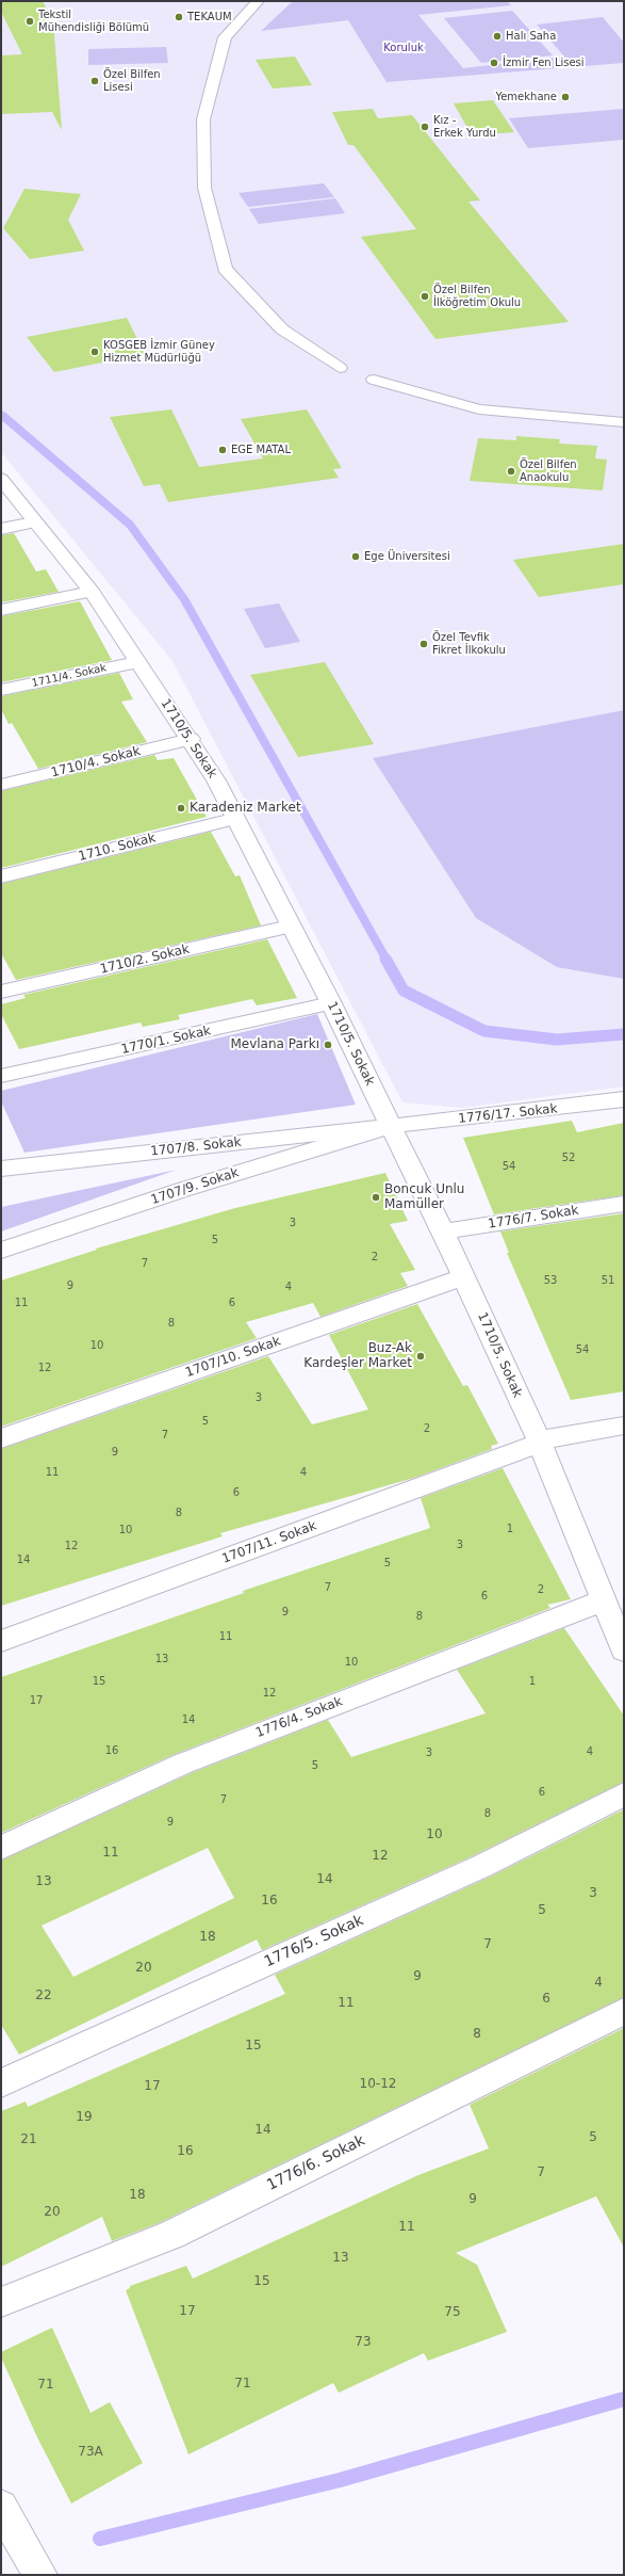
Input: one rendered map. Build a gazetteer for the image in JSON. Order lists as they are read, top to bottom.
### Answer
{
  "streets": {
    "street": [
      "1711/4. Sokak",
      "1710/5. Sokak",
      "1710/4. Sokak",
      "1710. Sokak",
      "1710/2. Sokak",
      "1770/1. Sokak",
      "1776/17. Sokak",
      "1707/8. Sokak",
      "1707/9. Sokak",
      "1776/7. Sokak",
      "1707/10. Sokak",
      "1707/11. Sokak",
      "1776/4. Sokak",
      "1776/5. Sokak",
      "1776/6. Sokak"
    ]
  },
  "crossings": [
    ["1711/4. Sokak", "1710/5. Sokak"],
    ["1710/5. Sokak", "1710/4. Sokak"],
    ["1710/5. Sokak", "1710. Sokak"],
    ["1710/5. Sokak", "1710/2. Sokak"],
    ["1710/5. Sokak", "1770/1. Sokak"],
    ["1710/5. Sokak", "1776/17. Sokak"],
    ["1710/5. Sokak", "1707/8. Sokak"],
    ["1710/5. Sokak", "1707/9. Sokak"],
    ["1710/5. Sokak", "1776/7. Sokak"],
    ["1710/5. Sokak", "1707/10. Sokak"],
    ["1710/5. Sokak", "1707/11. Sokak"],
    ["1710/5. Sokak", "1776/4. Sokak"],
    ["1776/17. Sokak", "1707/8. Sokak"],
    ["1776/17. Sokak", "1707/9. Sokak"],
    ["1707/8. Sokak", "1707/9. Sokak"]
  ],
  "parks": ["Koruluk"],
  "places": [
    "TEKAUM",
    "Tekstil Mühendisliği Bölümü",
    "Halı Saha",
    "İzmir Fen Lisesi",
    "Özel Bilfen Lisesi",
    "Yemekhane",
    "Kız - Erkek Yurdu",
    "Özel Bilfen İlköğretim Okulu",
    "KOSGEB İzmir Güney Hizmet Müdürlüğü",
    "EGE MATAL",
    "Özel Bilfen Anaokulu",
    "Ege Üniversitesi",
    "Özel Tevfik Fikret İlkokulu",
    "Karadeniz Market",
    "Mevlana Parkı",
    "Boncuk Unlu Mamüller",
    "Buz-Ak Kardeşler Market"
  ],
  "house_numbers": [
    "52",
    "54",
    "3",
    "5",
    "2",
    "7",
    "53",
    "51",
    "9",
    "4",
    "11",
    "6",
    "8",
    "10",
    "54",
    "12",
    "3",
    "5",
    "2",
    "7",
    "9",
    "11",
    "4",
    "6",
    "8",
    "1",
    "10",
    "3",
    "12",
    "14",
    "5",
    "7",
    "2",
    "6",
    "9",
    "8",
    "11",
    "13",
    "10",
    "15",
    "1",
    "12",
    "17",
    "14",
    "16",
    "4",
    "3",
    "5",
    "6",
    "7",
    "8",
    "9",
    "10",
    "11",
    "12",
    "14",
    "13",
    "3",
    "16",
    "5",
    "18",
    "7",
    "20",
    "9",
    "4",
    "22",
    "6",
    "11",
    "8",
    "15",
    "10-12",
    "17",
    "19",
    "14",
    "5",
    "21",
    "16",
    "7",
    "18",
    "9",
    "20",
    "11",
    "13",
    "15",
    "17",
    "75",
    "73",
    "71",
    "71",
    "73A"
  ]
}
